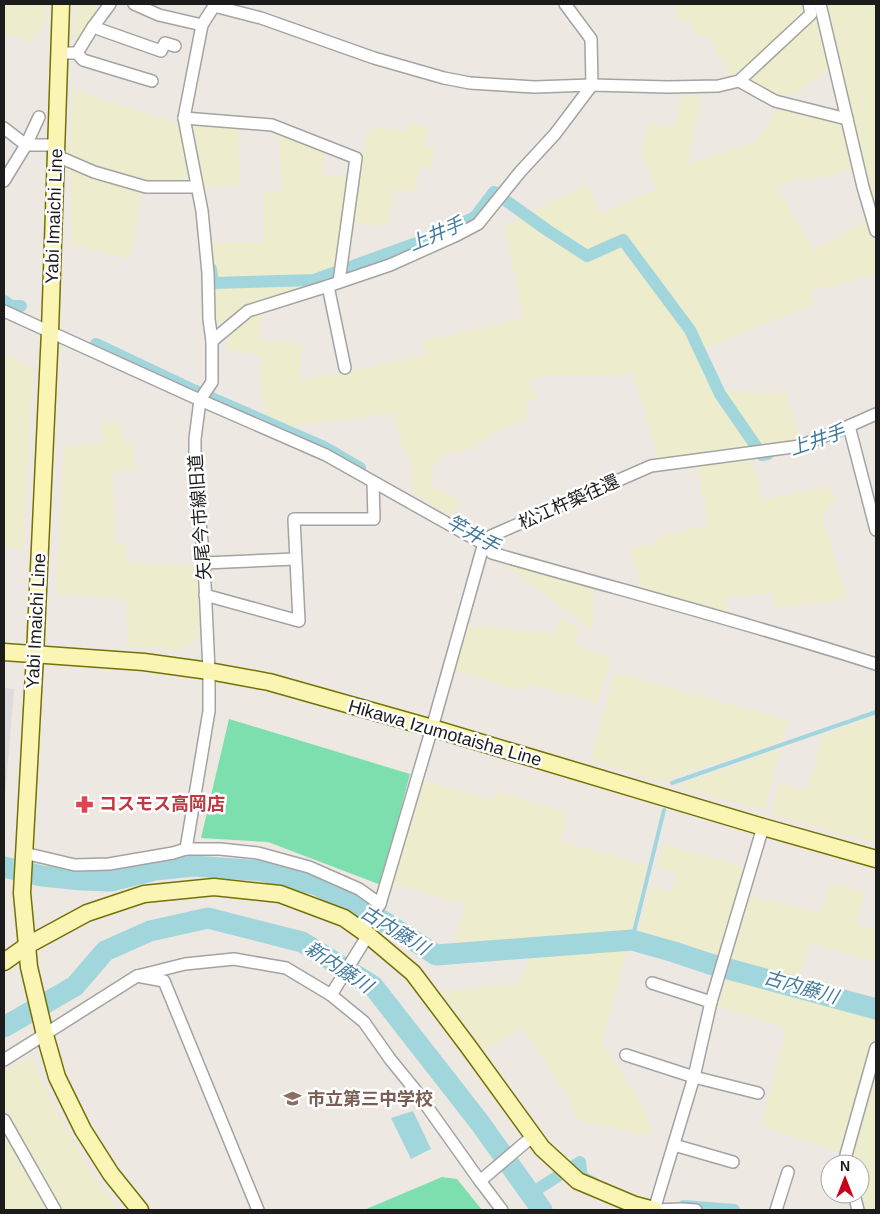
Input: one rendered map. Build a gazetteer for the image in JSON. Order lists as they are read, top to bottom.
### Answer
{
  "streets": {
    "main road": ["Yabi Imaichi Line", "Hikawa Izumotaisha Line"],
    "street": ["松江杵築往還", "矢尾今市線旧道"]
  },
  "crossings": [
    ["Yabi Imaichi Line", "Hikawa Izumotaisha Line"],
    ["矢尾今市線旧道", "Hikawa Izumotaisha Line"]
  ],
  "water": [
    "上井手",
    "竿井手",
    "古内藤川",
    "新内藤川"
  ],
  "places": {
    "pharmacy": ["コスモス高岡店"],
    "school or university": ["市立第三中学校"]
  },
  "north": "top"
}
